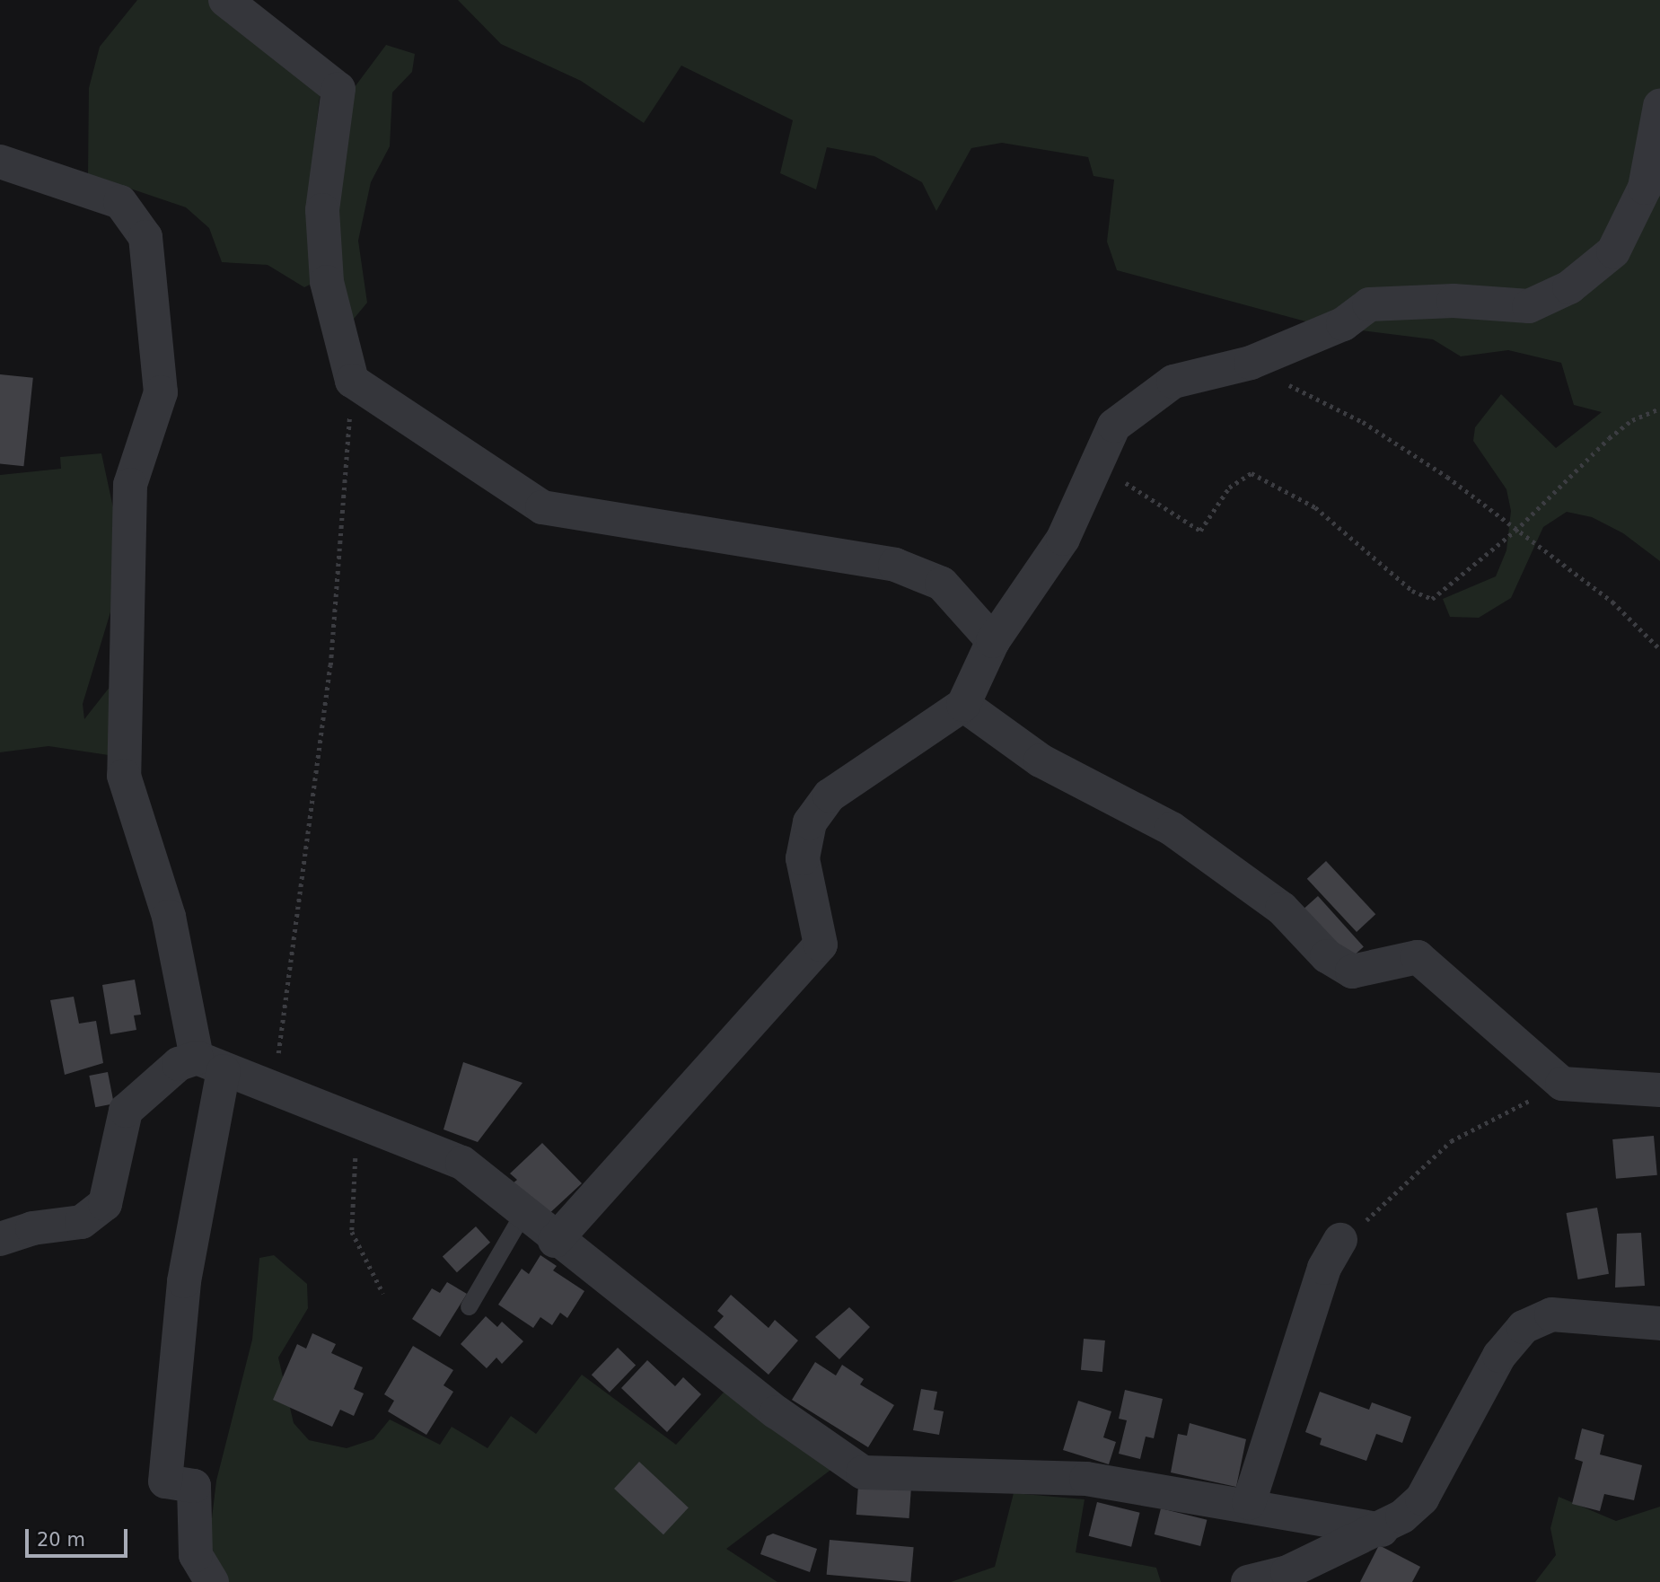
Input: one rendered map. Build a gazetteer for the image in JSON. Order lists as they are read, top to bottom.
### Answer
{
  "scale_bar": "20 m"
}
